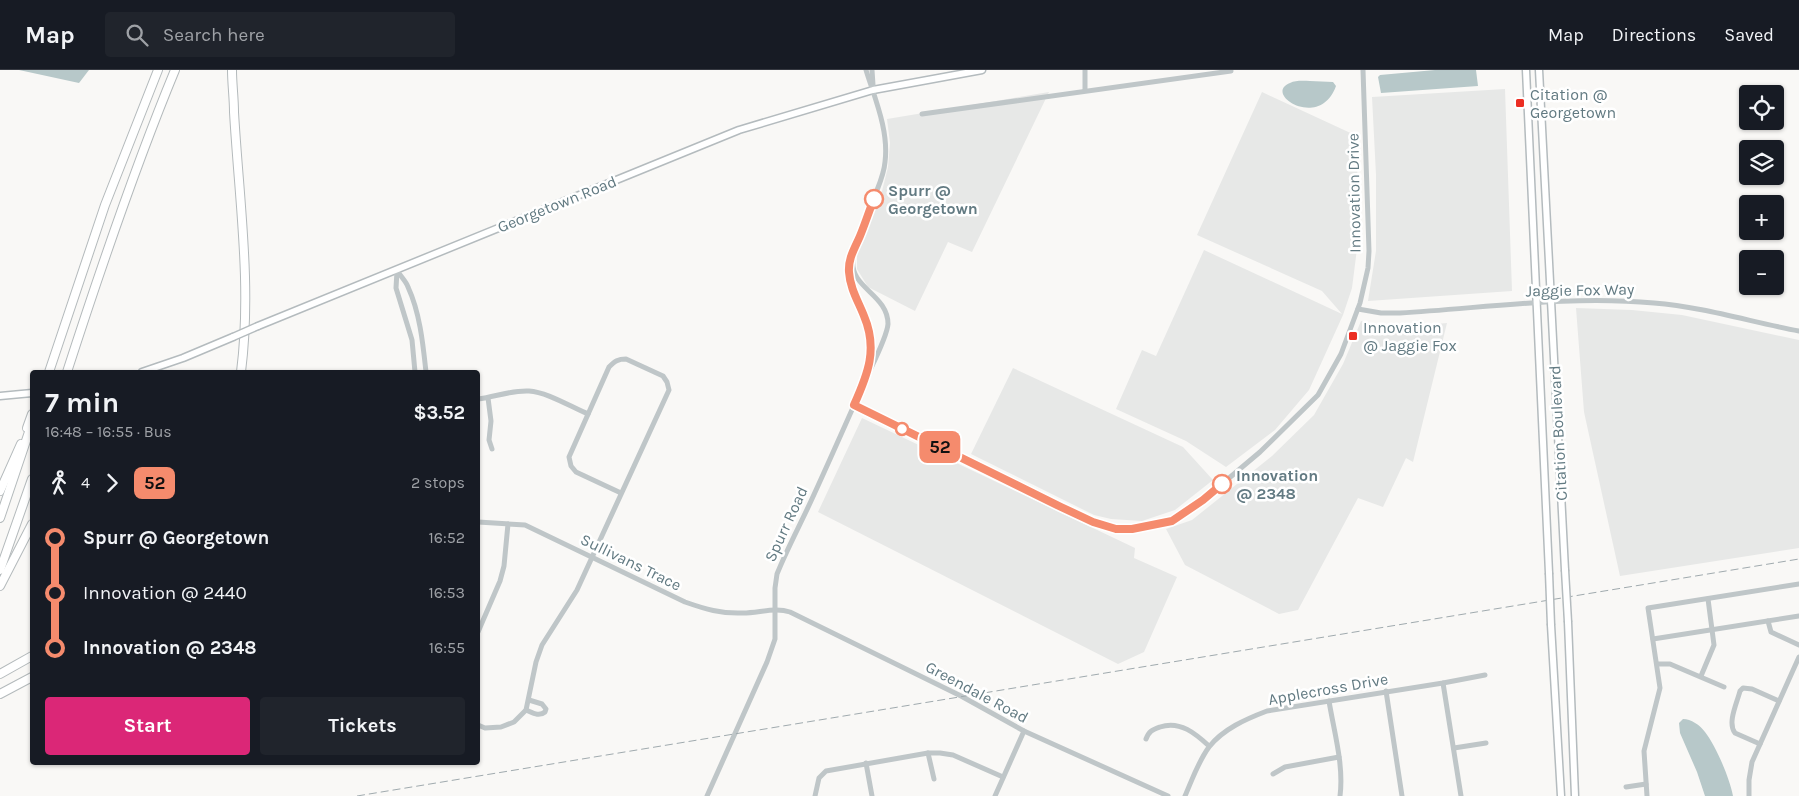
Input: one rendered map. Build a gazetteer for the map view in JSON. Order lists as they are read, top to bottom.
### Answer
{
  "streets": {
    "main road": ["Georgetown Road", "Citation Boulevard"],
    "street": [
      "Innovation Drive",
      "Jaggie Fox Way",
      "Spurr Road",
      "Sullivans Trace",
      "Applecross Drive",
      "Greendale Road"
    ]
  },
  "crossings": [
    ["Innovation Drive", "Jaggie Fox Way"],
    ["Innovation Drive", "Spurr Road"],
    ["Georgetown Road", "Spurr Road"],
    ["Jaggie Fox Way", "Citation Boulevard"],
    ["Spurr Road", "Sullivans Trace"],
    ["Spurr Road", "Greendale Road"],
    ["Sullivans Trace", "Greendale Road"]
  ],
  "places": {
    "transit": ["Citation @ Georgetown", "Innovation @ Jaggie Fox"],
    "other": ["Spurr @ Georgetown", "Innovation @ 2348"]
  },
  "lines": ["bus line 52"],
  "page": {
    "header": "Map",
    "search": "Search here",
    "nav": ["Map", "Directions", "Saved"],
    "on_map": "52",
    "map_buttons": ["+", "−"],
    "heading": ["7 min", "16:48 – 16:55 · Bus", "$3.52"],
    "legs": ["4", "52", "2 stops"],
    "list": [
      {
        "name": "Spurr @ Georgetown",
        "value": "16:52"
      },
      {
        "name": "Innovation @ 2440",
        "value": "16:53"
      },
      {
        "name": "Innovation @ 2348",
        "value": "16:55"
      }
    ],
    "buttons": ["Start", "Tickets"]
  }
}
